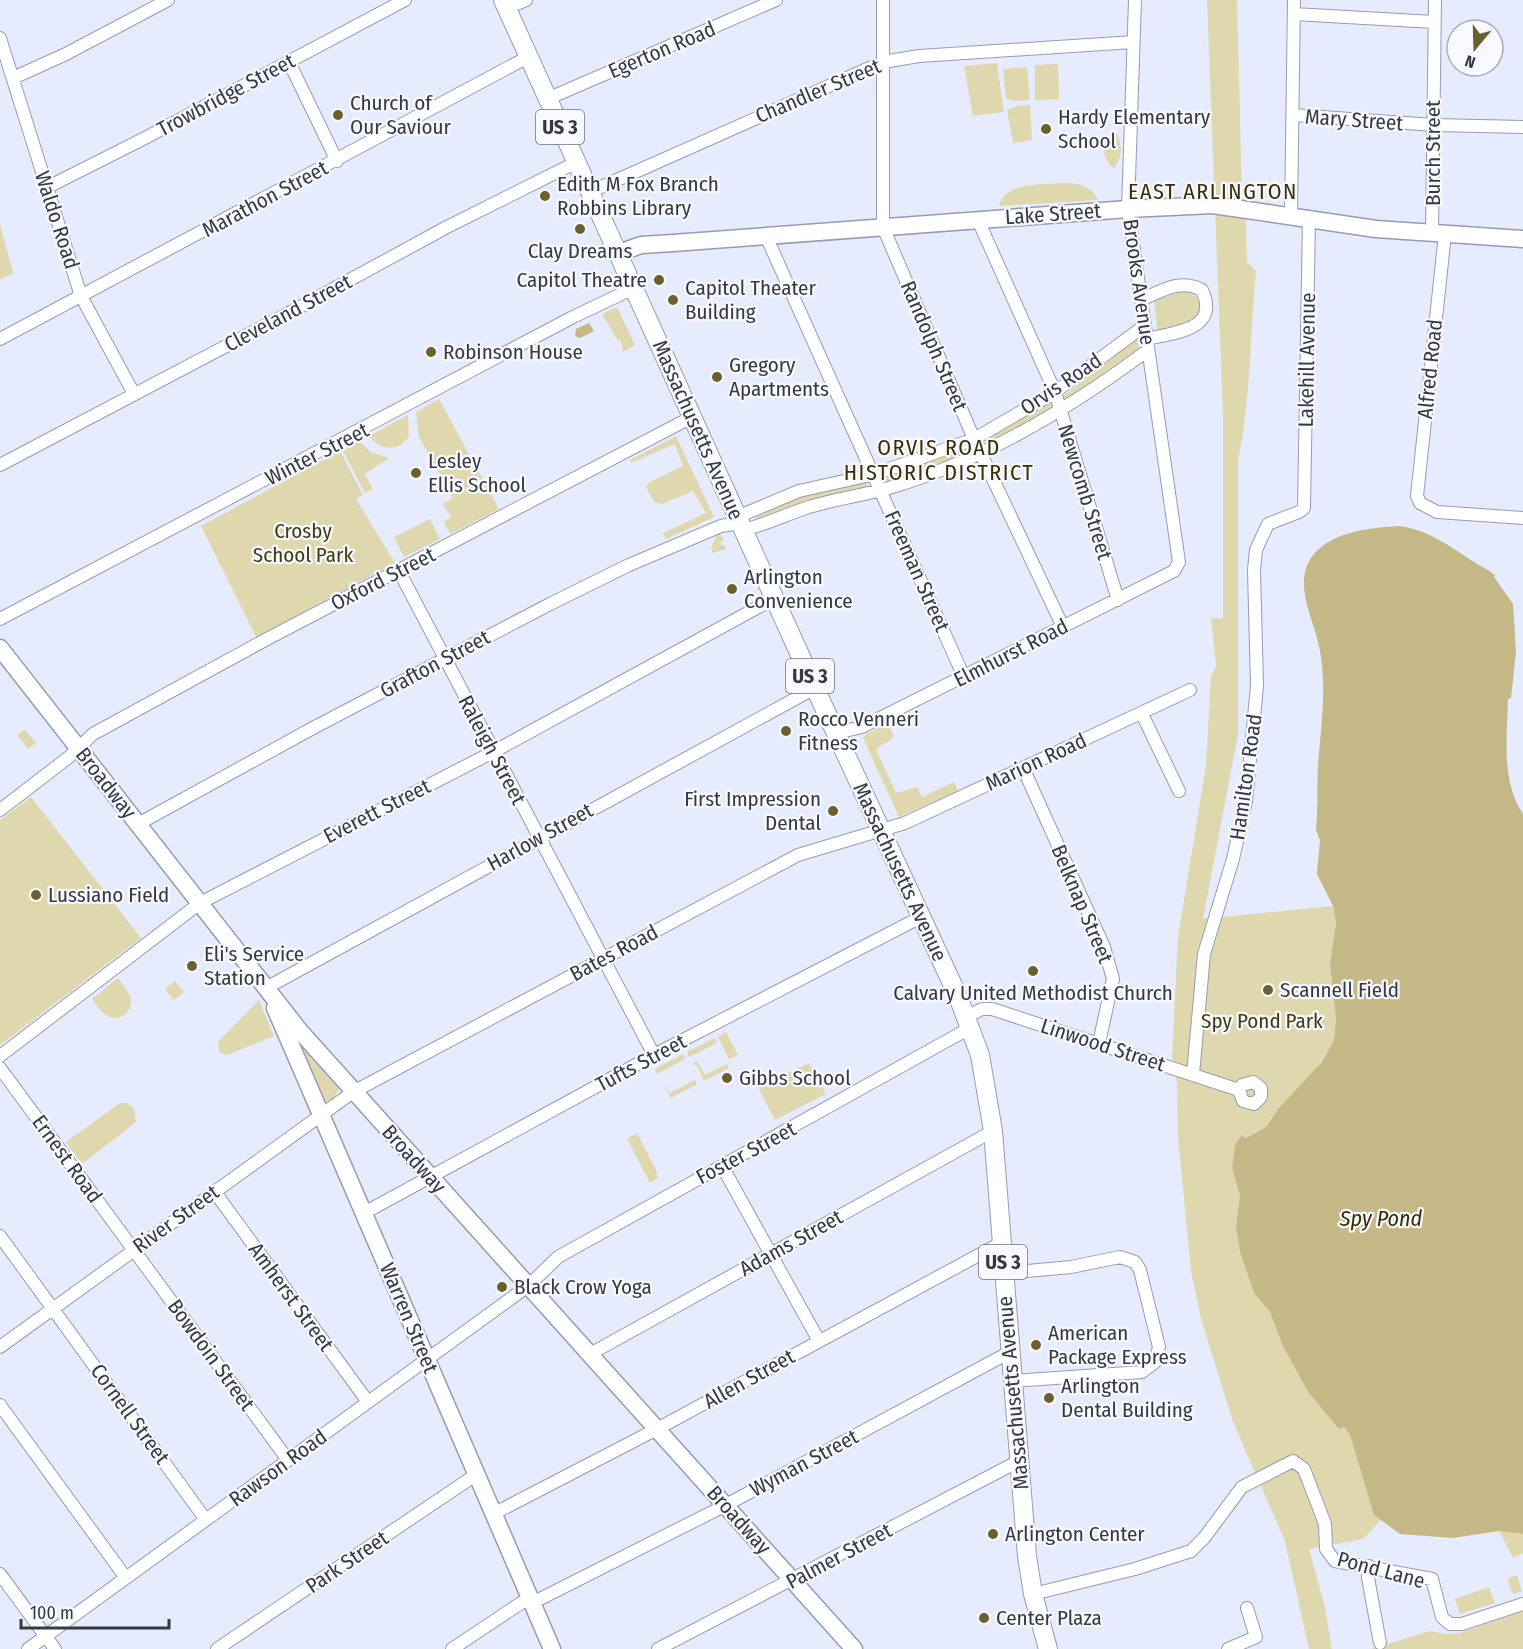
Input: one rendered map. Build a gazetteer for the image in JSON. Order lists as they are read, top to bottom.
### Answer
{
  "streets": {
    "highway": ["US 3", "Massachusetts Avenue"],
    "main road": ["Lake Street", "Broadway", "Warren Street"],
    "street": [
      "Egerton Road",
      "Chandler Street",
      "Trowbridge Street",
      "Mary Street",
      "Burch Street",
      "Marathon Street",
      "Waldo Road",
      "Brooks Avenue",
      "Cleveland Street",
      "Randolph Street",
      "Lakehill Avenue",
      "Alfred Road",
      "Orvis Road",
      "Winter Street",
      "Newcomb Street",
      "Freeman Street",
      "Oxford Street",
      "Elmhurst Road",
      "Grafton Street",
      "Raleigh Street",
      "Marion Road",
      "Hamilton Road",
      "Everett Street",
      "Harlow Street",
      "Belknap Street",
      "Bates Road",
      "Linwood Street",
      "Tufts Street",
      "Foster Street",
      "Ernest Road",
      "River Street",
      "Adams Street",
      "Amherst Street",
      "Bowdoin Street",
      "Allen Street",
      "Cornell Street",
      "Wyman Street",
      "Rawson Road",
      "Palmer Street",
      "Park Street",
      "Pond Lane"
    ]
  },
  "crossings": [
    ["Egerton Road", "Massachusetts Avenue"],
    ["Chandler Street", "Brooks Avenue"],
    ["Chandler Street", "Massachusetts Avenue"],
    ["Trowbridge Street", "Waldo Road"],
    ["Mary Street", "Burch Street"],
    ["Burch Street", "Lake Street"],
    ["Burch Street", "Alfred Road"],
    ["Marathon Street", "Waldo Road"],
    ["Marathon Street", "Massachusetts Avenue"],
    ["Lake Street", "Brooks Avenue"],
    ["Lake Street", "Randolph Street"],
    ["Lake Street", "Lakehill Avenue"],
    ["Lake Street", "Alfred Road"],
    ["Lake Street", "Massachusetts Avenue"],
    ["Lake Street", "Newcomb Street"],
    ["Lake Street", "Freeman Street"],
    ["Waldo Road", "Cleveland Street"],
    ["Brooks Avenue", "Orvis Road"],
    ["Brooks Avenue", "Elmhurst Road"],
    ["Cleveland Street", "Massachusetts Avenue"],
    ["Randolph Street", "Orvis Road"],
    ["Randolph Street", "Elmhurst Road"],
    ["Lakehill Avenue", "Hamilton Road"],
    ["Orvis Road", "Massachusetts Avenue"],
    ["Orvis Road", "Newcomb Street"],
    ["Orvis Road", "Freeman Street"],
    ["Orvis Road", "Grafton Street"],
    ["Massachusetts Avenue", "Winter Street"],
    ["Massachusetts Avenue", "Oxford Street"],
    ["Massachusetts Avenue", "Elmhurst Road"],
    ["Massachusetts Avenue", "Grafton Street"],
    ["Massachusetts Avenue", "Marion Road"],
    ["Massachusetts Avenue", "Everett Street"],
    ["Massachusetts Avenue", "Harlow Street"],
    ["Massachusetts Avenue", "Bates Road"],
    ["Massachusetts Avenue", "Linwood Street"],
    ["Massachusetts Avenue", "Tufts Street"],
    ["Massachusetts Avenue", "Foster Street"],
    ["Massachusetts Avenue", "Adams Street"],
    ["Massachusetts Avenue", "Allen Street"],
    ["Massachusetts Avenue", "Wyman Street"],
    ["Massachusetts Avenue", "Palmer Street"],
    ["Massachusetts Avenue", "Pond Lane"],
    ["Newcomb Street", "Elmhurst Road"],
    ["Freeman Street", "Elmhurst Road"],
    ["Oxford Street", "Raleigh Street"],
    ["Oxford Street", "Broadway"],
    ["Grafton Street", "Raleigh Street"],
    ["Grafton Street", "Broadway"],
    ["Raleigh Street", "Everett Street"],
    ["Raleigh Street", "Harlow Street"],
    ["Raleigh Street", "Bates Road"],
    ["Raleigh Street", "Tufts Street"],
    ["Marion Road", "Belknap Street"],
    ["Marion Road", "Bates Road"],
    ["Hamilton Road", "Linwood Street"],
    ["Broadway", "Everett Street"],
    ["Broadway", "Harlow Street"],
    ["Broadway", "Bates Road"],
    ["Broadway", "Tufts Street"],
    ["Broadway", "Foster Street"],
    ["Broadway", "River Street"],
    ["Broadway", "Adams Street"],
    ["Broadway", "Warren Street"],
    ["Broadway", "Allen Street"],
    ["Broadway", "Wyman Street"],
    ["Broadway", "Rawson Road"],
    ["Broadway", "Palmer Street"],
    ["Harlow Street", "Warren Street"],
    ["Belknap Street", "Linwood Street"],
    ["Bates Road", "River Street"],
    ["Linwood Street", "Foster Street"],
    ["Tufts Street", "Warren Street"],
    ["Foster Street", "Rawson Road"],
    ["Ernest Road", "River Street"],
    ["Ernest Road", "Bowdoin Street"],
    ["River Street", "Amherst Street"],
    ["River Street", "Warren Street"],
    ["River Street", "Bowdoin Street"],
    ["River Street", "Cornell Street"],
    ["Amherst Street", "Rawson Road"],
    ["Warren Street", "Allen Street"],
    ["Warren Street", "Wyman Street"],
    ["Warren Street", "Rawson Road"],
    ["Warren Street", "Park Street"],
    ["Bowdoin Street", "Rawson Road"],
    ["Cornell Street", "Rawson Road"]
  ],
  "districts": ["EAST ARLINGTON", "ORVIS ROAD HISTORIC DISTRICT"],
  "water": ["Spy Pond"],
  "parks": ["Crosby School Park", "Spy Pond Park"],
  "places": [
    "Church of Our Saviour",
    "Hardy Elementary School",
    "Edith M Fox Branch Robbins Library",
    "Clay Dreams",
    "Capitol Theatre",
    "Capitol Theater Building",
    "Robinson House",
    "Gregory Apartments",
    "Lesley Ellis School",
    "Arlington Convenience",
    "Rocco Venneri Fitness",
    "First Impression Dental",
    "Lussiano Field",
    "Eli's Service Station",
    "Calvary United Methodist Church",
    "Scannell Field",
    "Gibbs School",
    "Black Crow Yoga",
    "American Package Express",
    "Arlington Dental Building",
    "Arlington Center",
    "Center Plaza"
  ],
  "scale_bar": "100 m",
  "north": "bottom"
}
